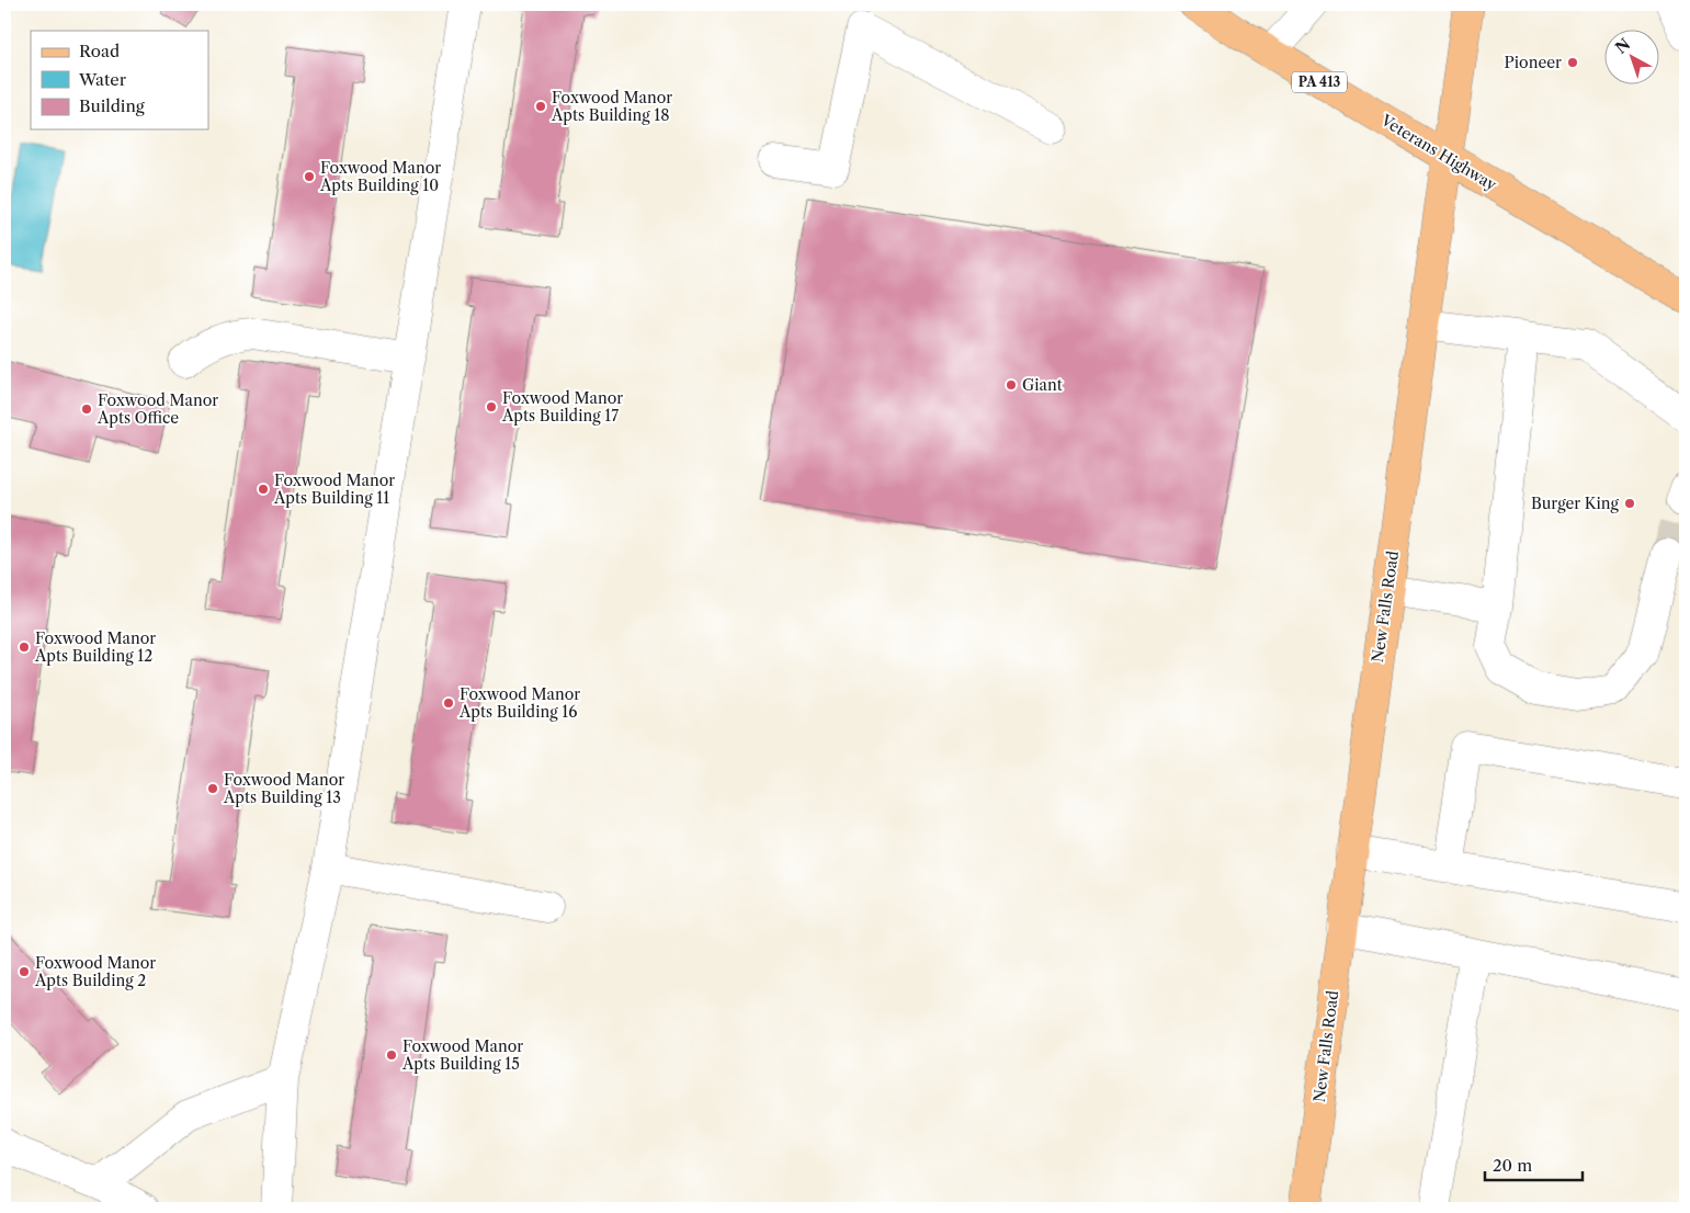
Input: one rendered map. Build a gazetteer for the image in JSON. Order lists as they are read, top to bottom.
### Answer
{
  "streets": {
    "main road": ["PA 413", "Veterans Highway", "New Falls Road"]
  },
  "crossings": [
    ["Veterans Highway", "New Falls Road"]
  ],
  "places": [
    "Pioneer",
    "Foxwood Manor Apts Building 18",
    "Foxwood Manor Apts Building 10",
    "Giant",
    "Foxwood Manor Apts Building 17",
    "Foxwood Manor Apts Office",
    "Foxwood Manor Apts Building 11",
    "Burger King",
    "Foxwood Manor Apts Building 12",
    "Foxwood Manor Apts Building 16",
    "Foxwood Manor Apts Building 13",
    "Foxwood Manor Apts Building 2",
    "Foxwood Manor Apts Building 15"
  ],
  "legend": ["Road", "Water", "Building"],
  "scale_bar": "20 m",
  "north": "top left"
}
